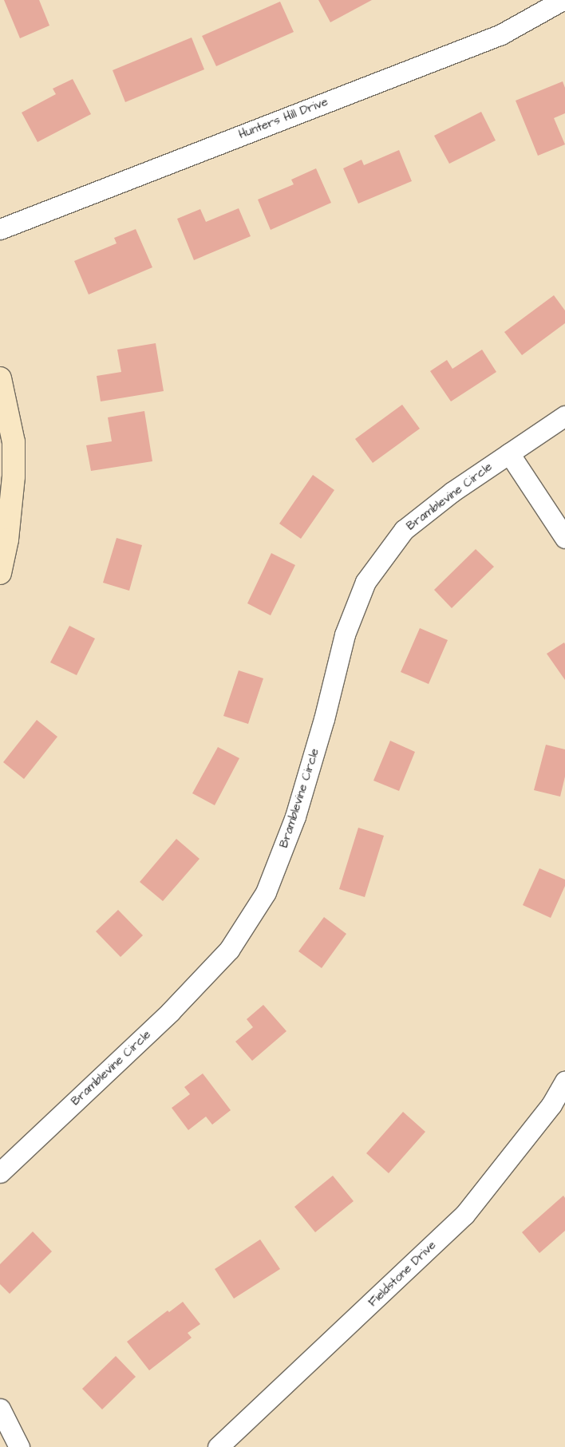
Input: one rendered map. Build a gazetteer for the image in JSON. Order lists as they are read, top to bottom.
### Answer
{
  "streets": {
    "street": ["Hunters Hill Drive", "Bramblevine Circle", "Fieldstone Drive"]
  }
}
